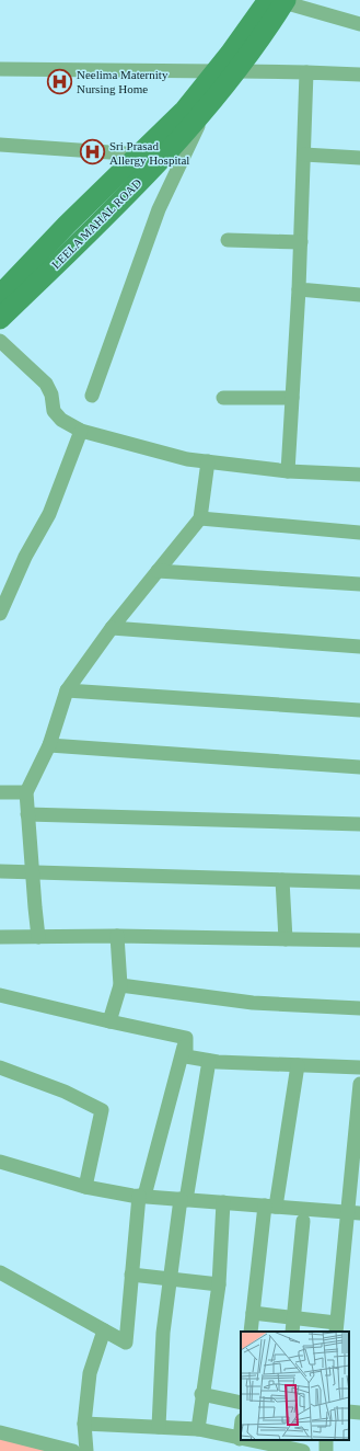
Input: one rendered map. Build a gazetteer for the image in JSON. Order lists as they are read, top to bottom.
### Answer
{
  "streets": {
    "main road": ["LEELA MAHAL ROAD"]
  },
  "places": {
    "hospital": ["Neelima Maternity Nursing Home", "Sri Prasad Allergy Hospital"]
  }
}
